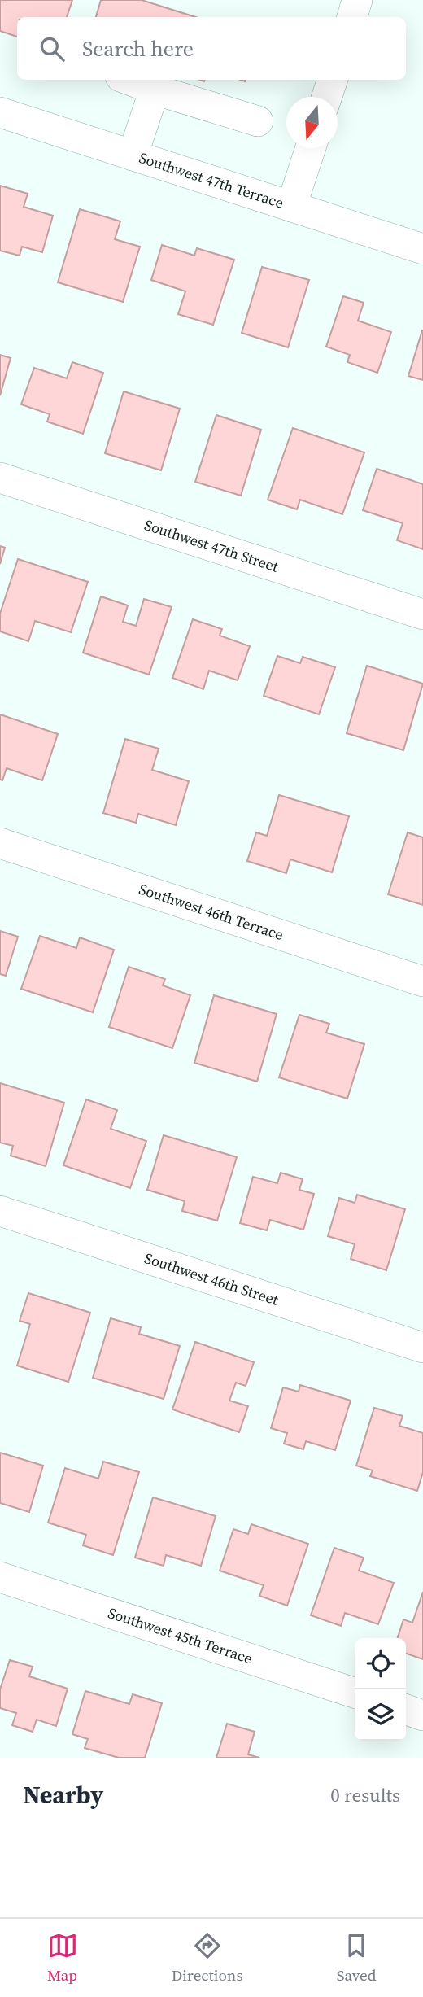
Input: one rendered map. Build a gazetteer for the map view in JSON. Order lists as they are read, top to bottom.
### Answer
{
  "streets": {
    "street": [
      "Southwest 47th Terrace",
      "Southwest 47th Street",
      "Southwest 46th Terrace",
      "Southwest 46th Street",
      "Southwest 45th Terrace"
    ]
  },
  "north": "bottom",
  "page": {
    "search": "Search here",
    "heading": ["Nearby", "0 results"],
    "nav": ["Map", "Directions", "Saved"]
  }
}
